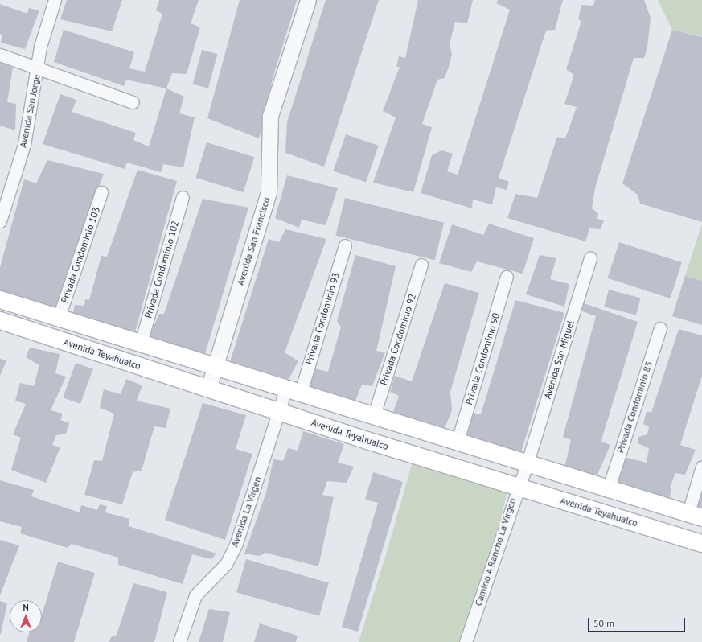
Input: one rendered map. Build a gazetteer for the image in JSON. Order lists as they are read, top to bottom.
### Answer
{
  "streets": {
    "main road": ["Avenida Teyahualco"],
    "street": [
      "Avenida San Jorge",
      "Avenida San Francisco",
      "Privada Condominio 103",
      "Privada Condominio 102",
      "Privada Condominio 93",
      "Privada Condominio 92",
      "Privada Condominio 90",
      "Avenida San Miguel",
      "Privada Condominio 83",
      "Avenida La Virgen",
      "Camino A Rancho La Virgen"
    ]
  },
  "crossings": [
    ["Avenida San Francisco", "Avenida Teyahualco"],
    ["Privada Condominio 93", "Avenida La Virgen"],
    ["Avenida Teyahualco", "Avenida La Virgen"],
    ["Avenida Teyahualco", "Camino A Rancho La Virgen"],
    ["Avenida San Miguel", "Camino A Rancho La Virgen"]
  ],
  "scale_bar": "50 m",
  "north": "top"
}
